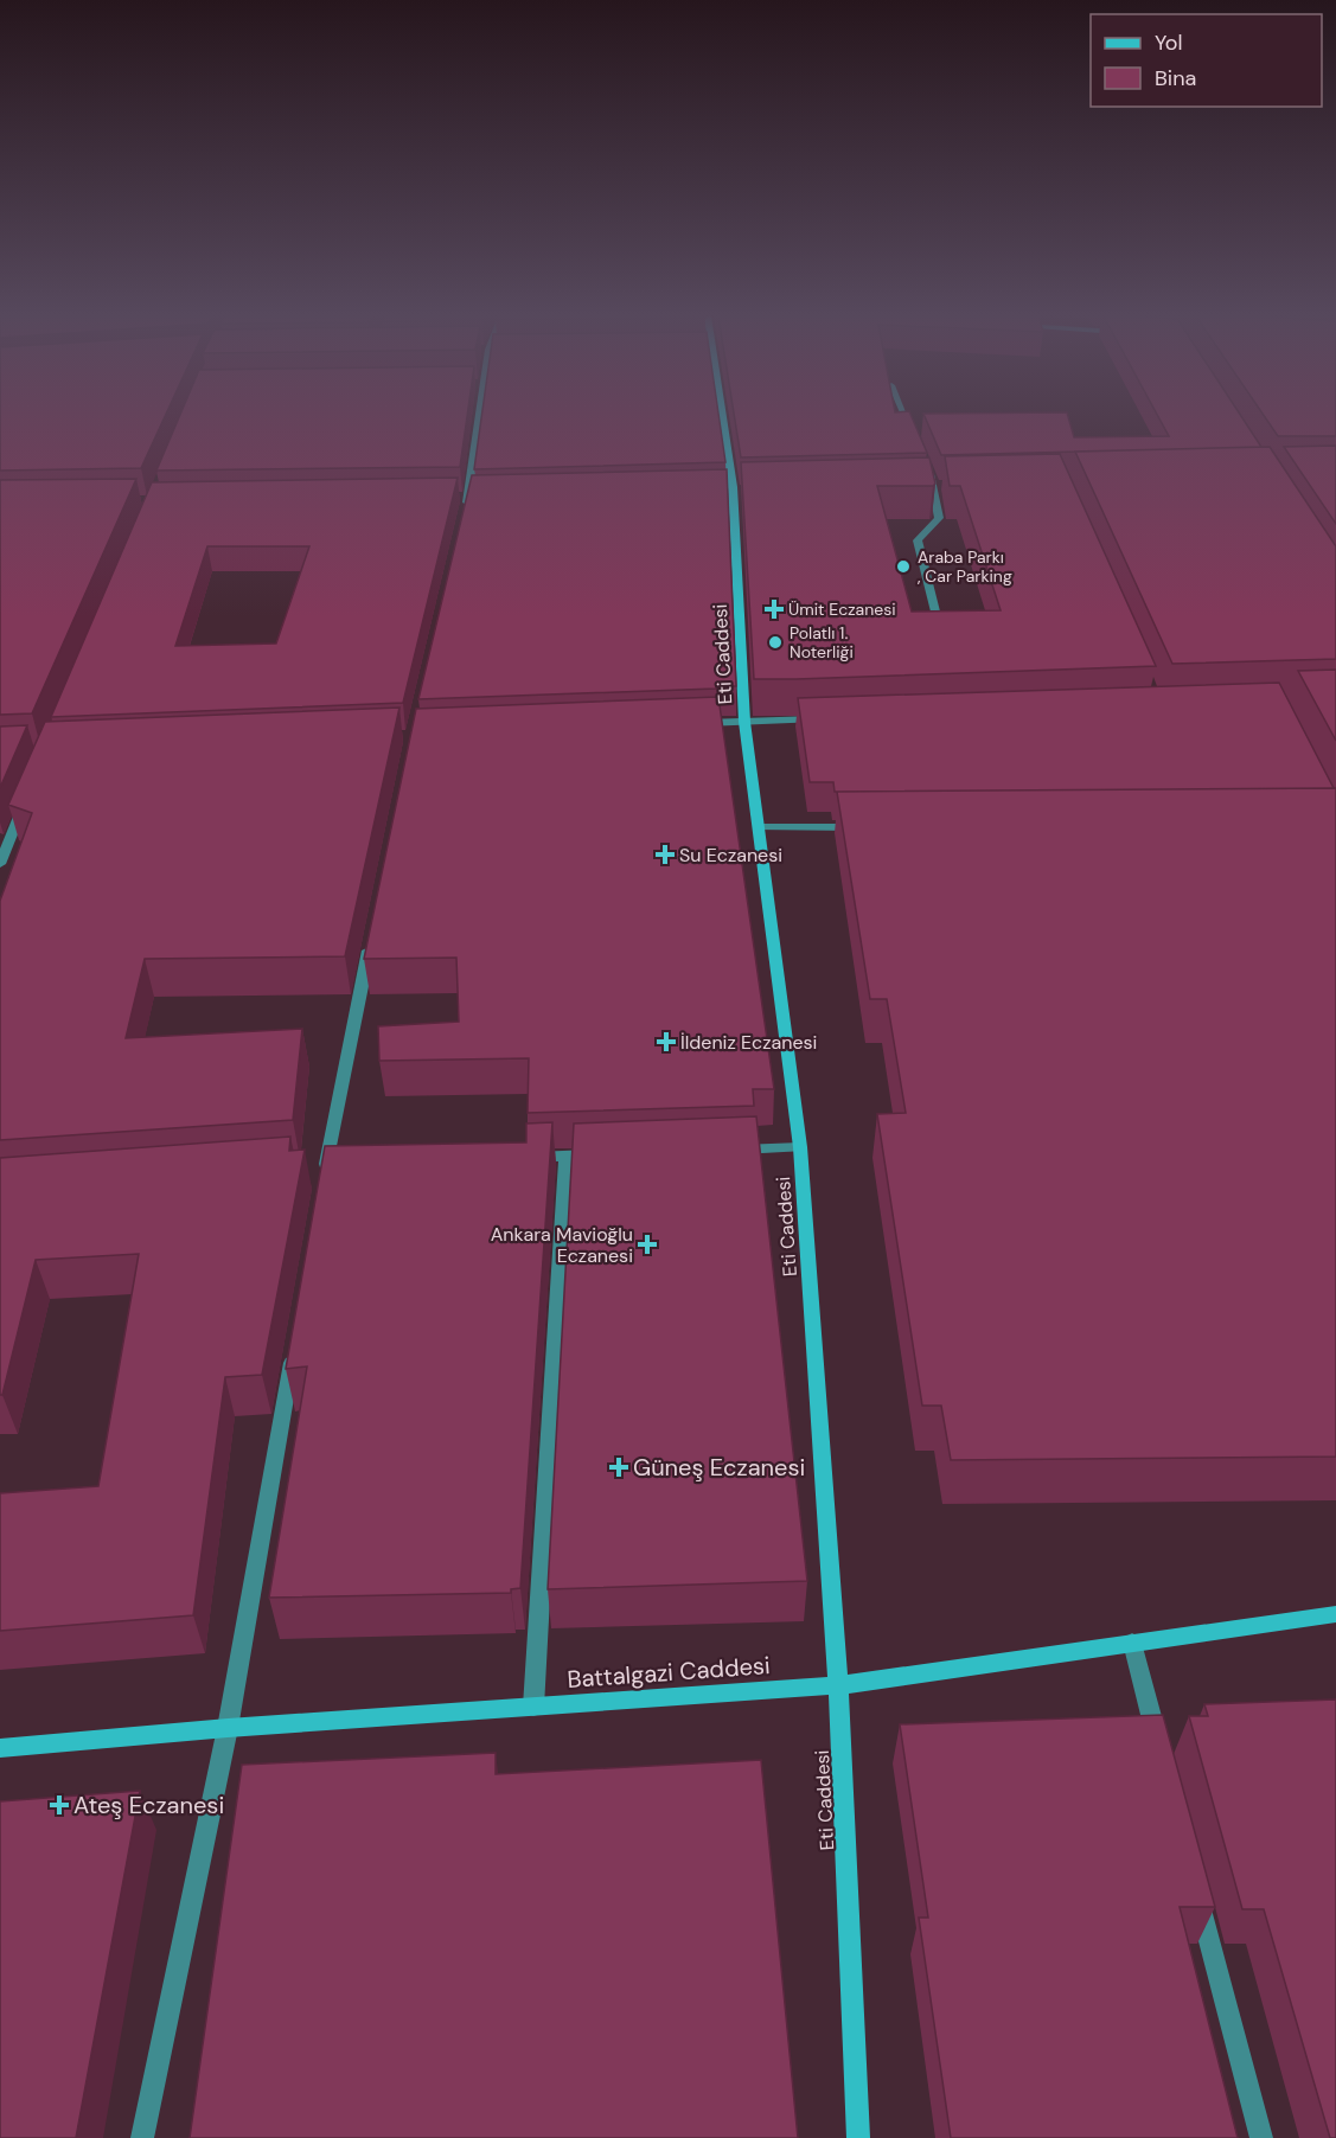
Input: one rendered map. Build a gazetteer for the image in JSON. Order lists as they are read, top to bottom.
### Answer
{
  "streets": {
    "street": ["Eti Caddesi", "Battalgazi Caddesi"]
  },
  "crossings": [
    ["Eti Caddesi", "Battalgazi Caddesi"]
  ],
  "places": {
    "other": ["Araba Parkı , Car Parking", "Polatlı 1. Noterliği"],
    "health": [
      "Ümit Eczanesi",
      "Su Eczanesi",
      "İldeniz Eczanesi",
      "Ankara Mavioğlu Eczanesi",
      "Güneş Eczanesi",
      "Ateş Eczanesi"
    ]
  },
  "legend": ["Yol", "Bina"]
}
